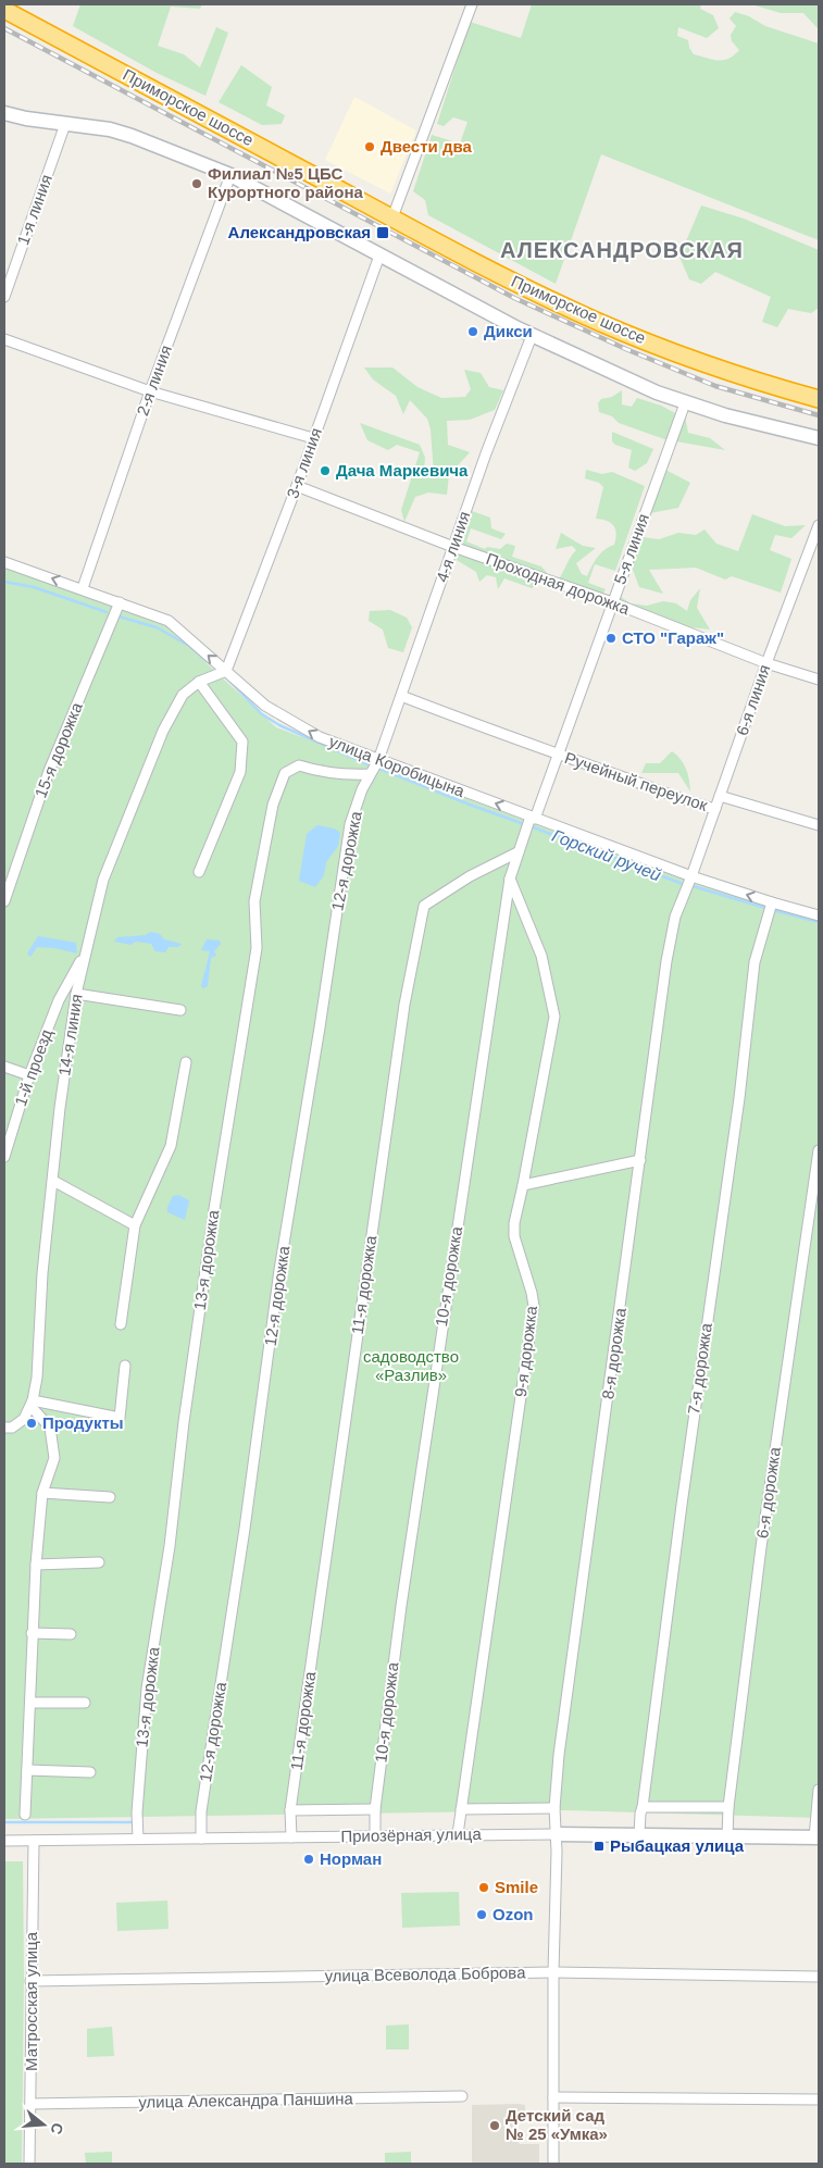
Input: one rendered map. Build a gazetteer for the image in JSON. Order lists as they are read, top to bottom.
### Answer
{
  "streets": {
    "highway": ["Приморское шоссе"],
    "street": [
      "1-я линия",
      "2-я линия",
      "3-я линия",
      "4-я линия",
      "5-я линия",
      "Проходная дорожка",
      "6-я линия",
      "15-я дорожка",
      "улица Коробицына",
      "Ручейный переулок",
      "12-я дорожка",
      "14-я линия",
      "1-й проезд",
      "13-я дорожка",
      "10-я дорожка",
      "11-я дорожка",
      "9-я дорожка",
      "8-я дорожка",
      "7-я дорожка",
      "6-я дорожка",
      "Приозёрная улица",
      "улица Всеволода Боброва",
      "Матросская улица",
      "улица Александра Паншина"
    ]
  },
  "crossings": [
    ["2-я линия", "улица Коробицына"],
    ["3-я линия", "Проходная дорожка"],
    ["3-я линия", "улица Коробицына"],
    ["3-я линия", "14-я линия"],
    ["4-я линия", "Проходная дорожка"],
    ["4-я линия", "улица Коробицына"],
    ["4-я линия", "Ручейный переулок"],
    ["4-я линия", "12-я дорожка"],
    ["5-я линия", "Проходная дорожка"],
    ["5-я линия", "улица Коробицына"],
    ["5-я линия", "Ручейный переулок"],
    ["5-я линия", "10-я дорожка"],
    ["Проходная дорожка", "6-я линия"],
    ["6-я линия", "улица Коробицына"],
    ["6-я линия", "Ручейный переулок"],
    ["6-я линия", "8-я дорожка"],
    ["15-я дорожка", "улица Коробицына"],
    ["улица Коробицына", "12-я дорожка"],
    ["улица Коробицына", "14-я линия"],
    ["улица Коробицына", "10-я дорожка"],
    ["улица Коробицына", "8-я дорожка"],
    ["улица Коробицына", "7-я дорожка"],
    ["12-я дорожка", "13-я дорожка"],
    ["12-я дорожка", "Приозёрная улица"],
    ["14-я линия", "1-й проезд"],
    ["13-я дорожка", "Приозёрная улица"],
    ["10-я дорожка", "11-я дорожка"],
    ["10-я дорожка", "9-я дорожка"],
    ["10-я дорожка", "Приозёрная улица"],
    ["11-я дорожка", "Приозёрная улица"],
    ["9-я дорожка", "Приозёрная улица"],
    ["8-я дорожка", "Приозёрная улица"],
    ["7-я дорожка", "Приозёрная улица"],
    ["6-я дорожка", "Приозёрная улица"],
    ["Приозёрная улица", "Матросская улица"],
    ["улица Всеволода Боброва", "Матросская улица"],
    ["Матросская улица", "улица Александра Паншина"]
  ],
  "one_way": ["улица Коробицына"],
  "districts": ["АЛЕКСАНДРОВСКАЯ"],
  "water": ["Горский ручей"],
  "parks": ["садоводство «Разлив»"],
  "places": {
    "other": [
      "Двести два",
      "Филиал №5 ЦБС Курортного района",
      "Дикси",
      "Дача Маркевича",
      "СТО \"Гараж\"",
      "Продукты",
      "Норман",
      "Smile",
      "Ozon",
      "Детский сад № 25 «Умка»"
    ],
    "transit": ["Александровская", "Рыбацкая улица"]
  },
  "north": "right"
}
